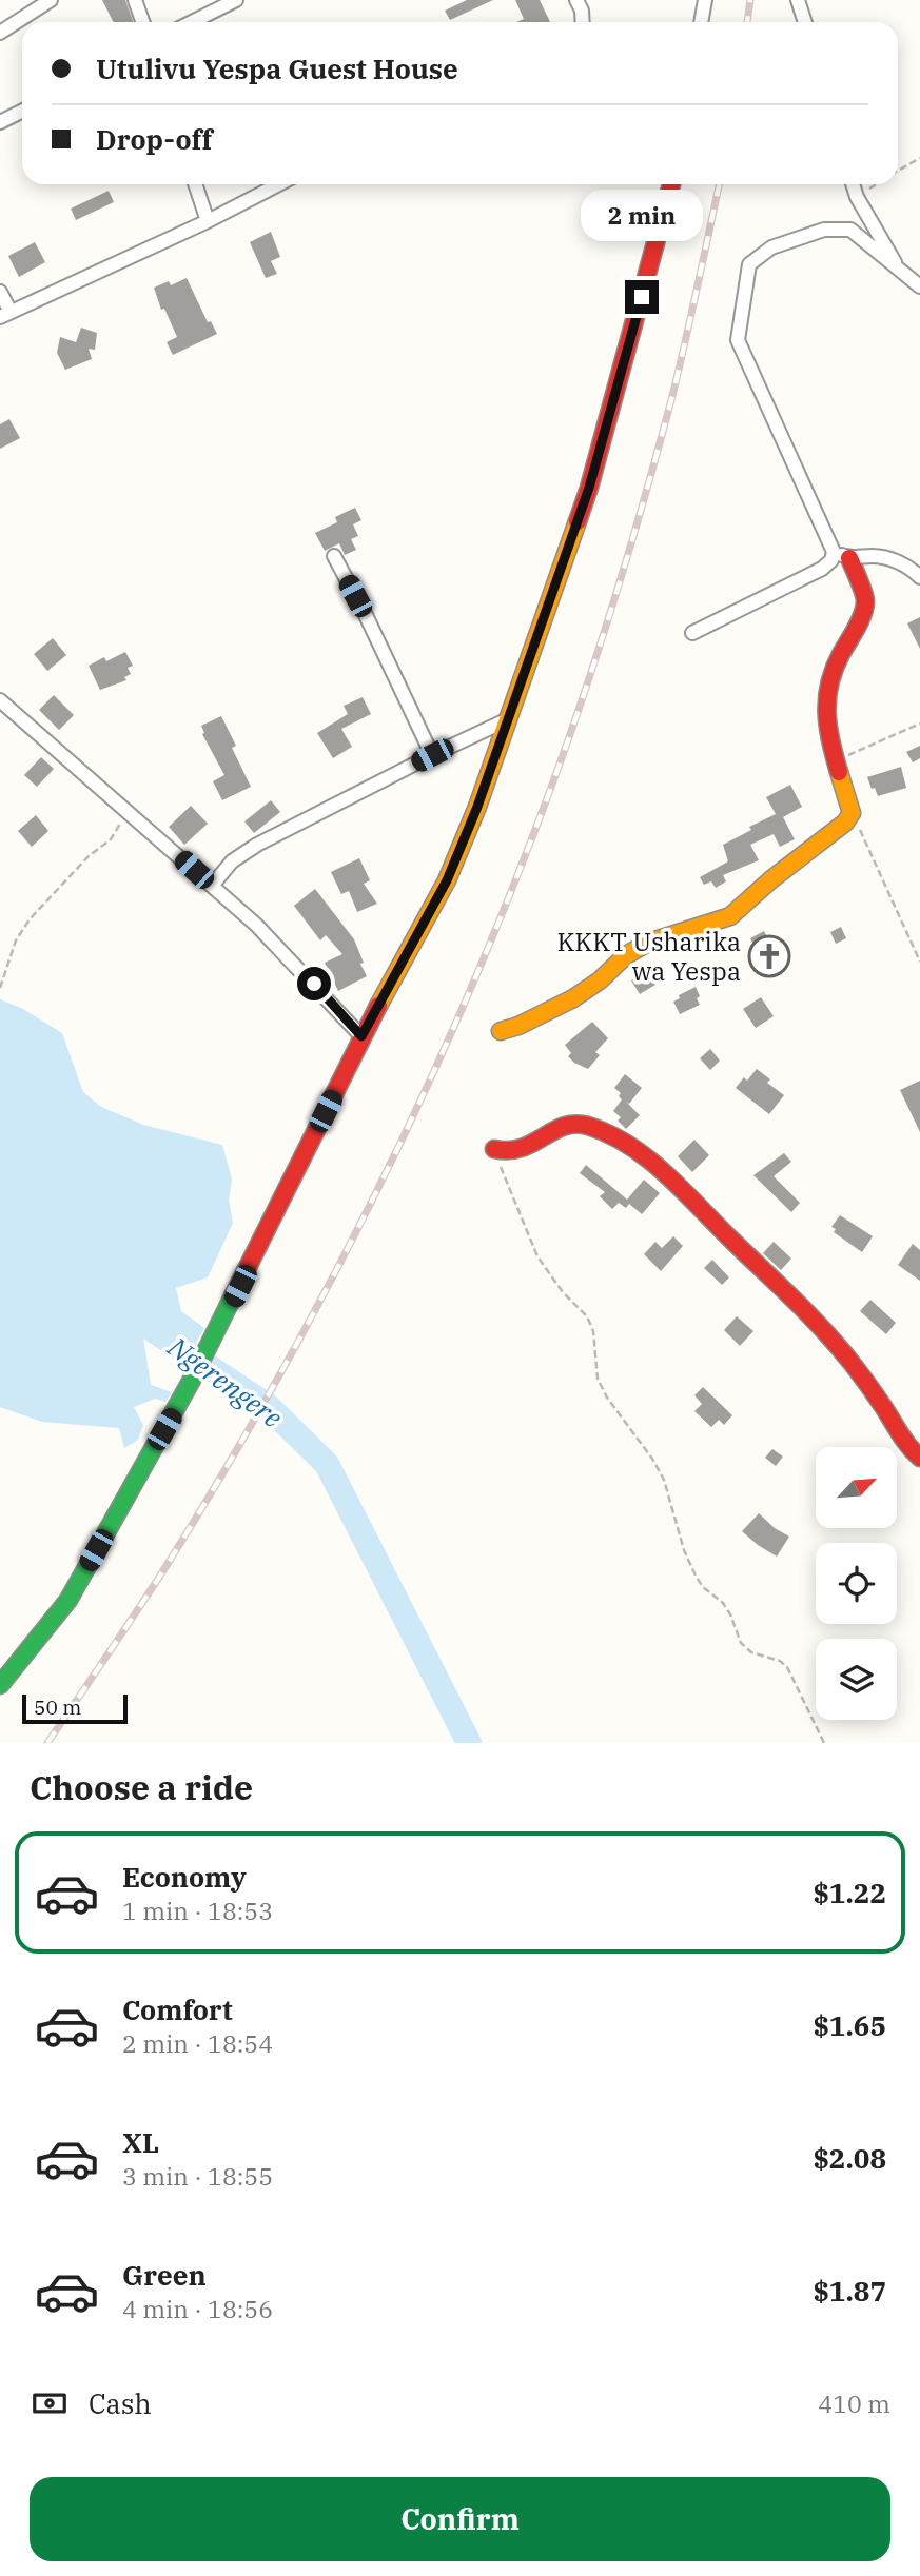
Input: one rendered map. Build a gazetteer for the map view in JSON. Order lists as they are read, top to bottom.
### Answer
{
  "water": ["Ngerengere"],
  "places": {
    "church": ["KKKT Usharika wa Yespa"]
  },
  "scale_bar": "50 m",
  "north": "top right",
  "page": {
    "banner": ["Utulivu Yespa Guest House", "Drop-off"],
    "bubble": "2 min",
    "scale": "50 m",
    "heading": "Choose a ride",
    "list": [
      {
        "name": "Economy",
        "note": "1 min · 18:53",
        "value": "$1.22"
      },
      {
        "name": "Comfort",
        "note": "2 min · 18:54",
        "value": "$1.65"
      },
      {
        "name": "XL",
        "note": "3 min · 18:55",
        "value": "$2.08"
      },
      {
        "name": "Green",
        "note": "4 min · 18:56",
        "value": "$1.87"
      }
    ],
    "pay": ["Cash", "410 m"],
    "buttons": "Confirm"
  }
}
